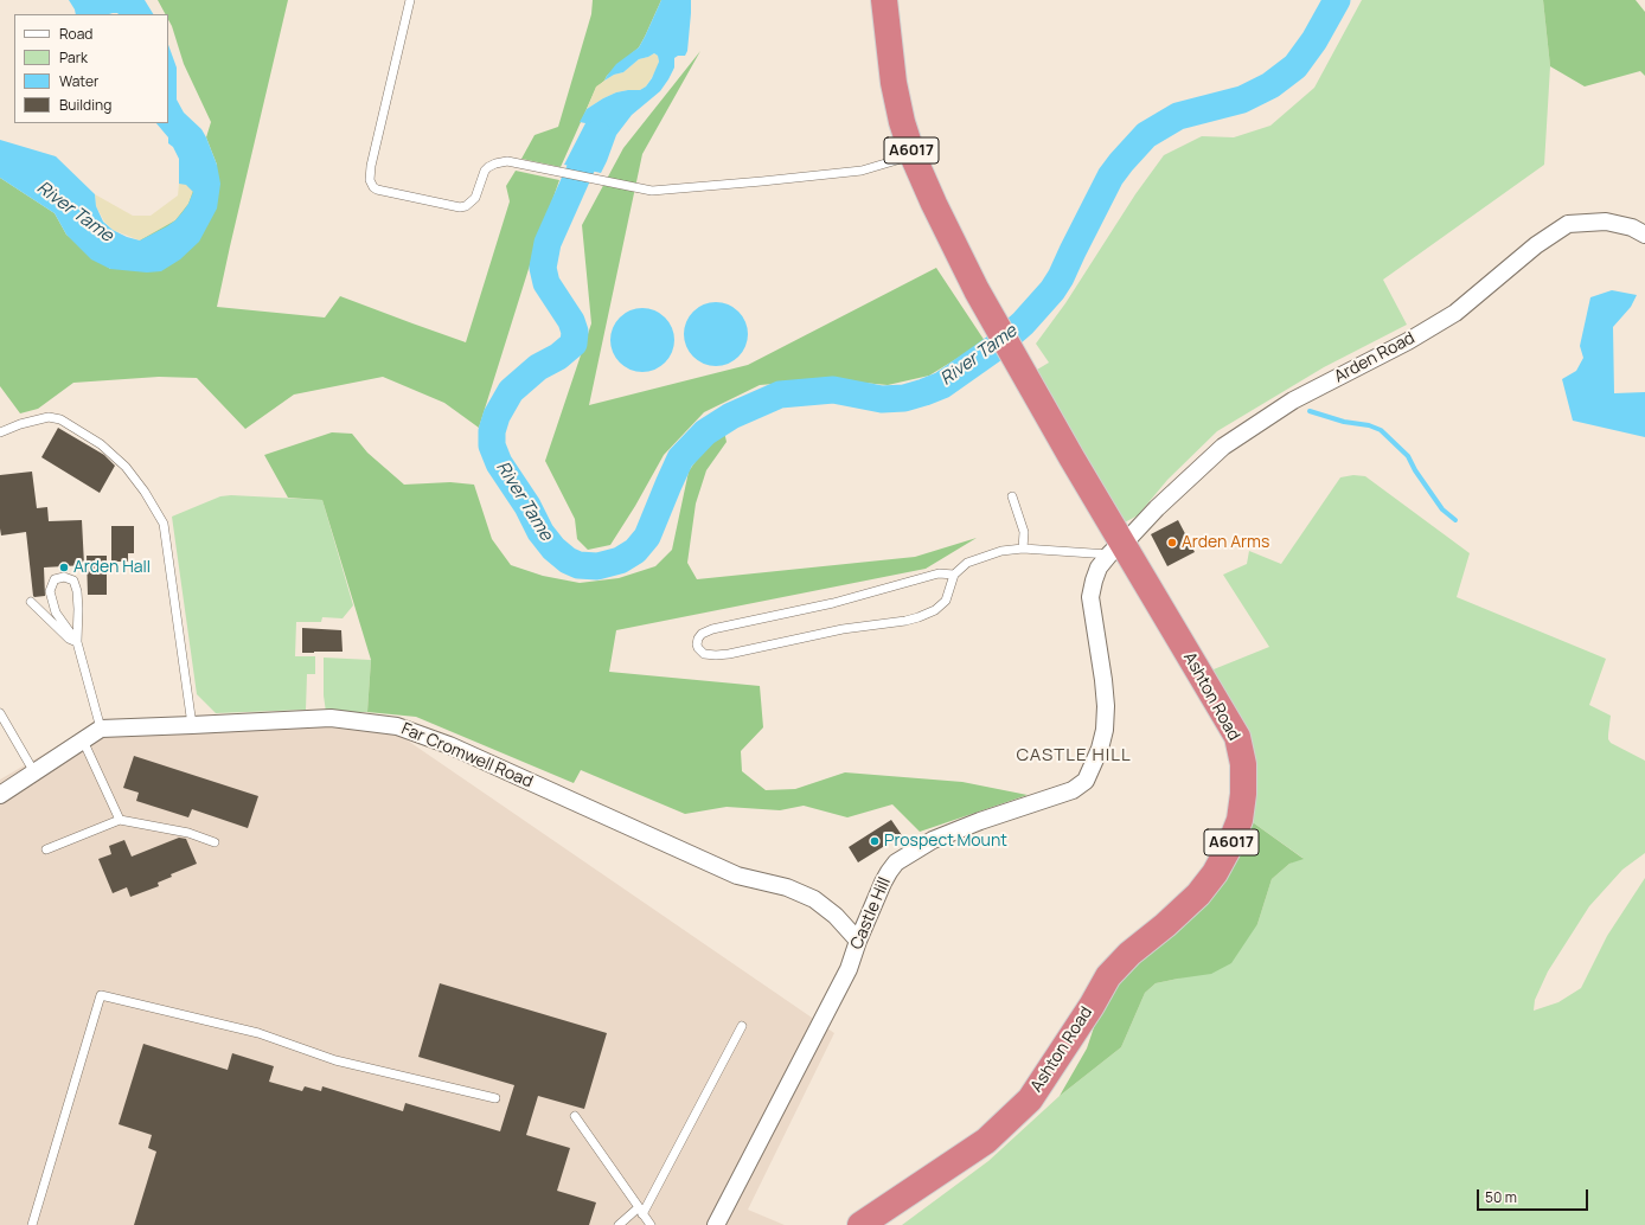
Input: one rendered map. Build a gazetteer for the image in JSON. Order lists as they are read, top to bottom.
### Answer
{
  "streets": {
    "highway": ["A6017", "Ashton Road"],
    "street": ["Arden Road", "Far Cromwell Road", "Castle Hill"]
  },
  "crossings": [
    ["A6017", "Ashton Road"],
    ["Arden Road", "Ashton Road"],
    ["Arden Road", "Castle Hill"],
    ["Ashton Road", "Castle Hill"],
    ["Far Cromwell Road", "Castle Hill"]
  ],
  "districts": ["CASTLE HILL"],
  "water": ["River Tame"],
  "places": ["Arden Arms", "Arden Hall", "Prospect Mount"],
  "legend": [
    "Road",
    "Park",
    "Water",
    "Building"
  ],
  "scale_bar": "50 m"
}
